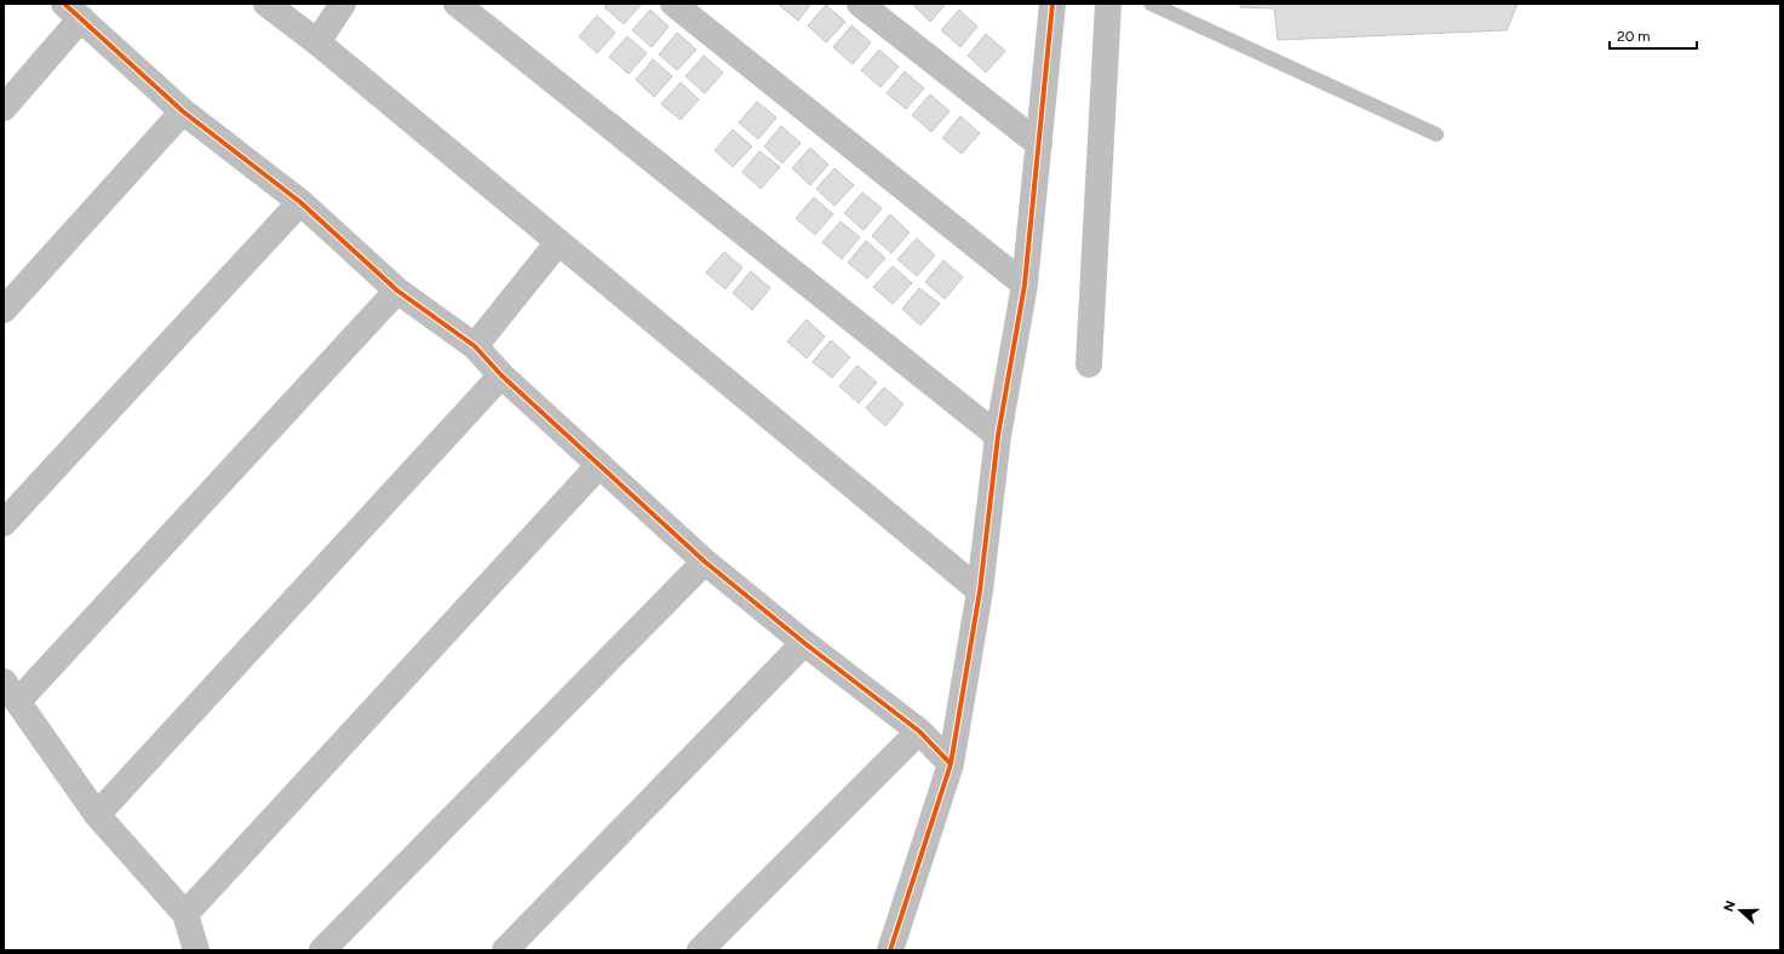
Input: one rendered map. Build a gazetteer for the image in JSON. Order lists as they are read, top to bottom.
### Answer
{
  "scale_bar": "20 m",
  "north": "left"
}
